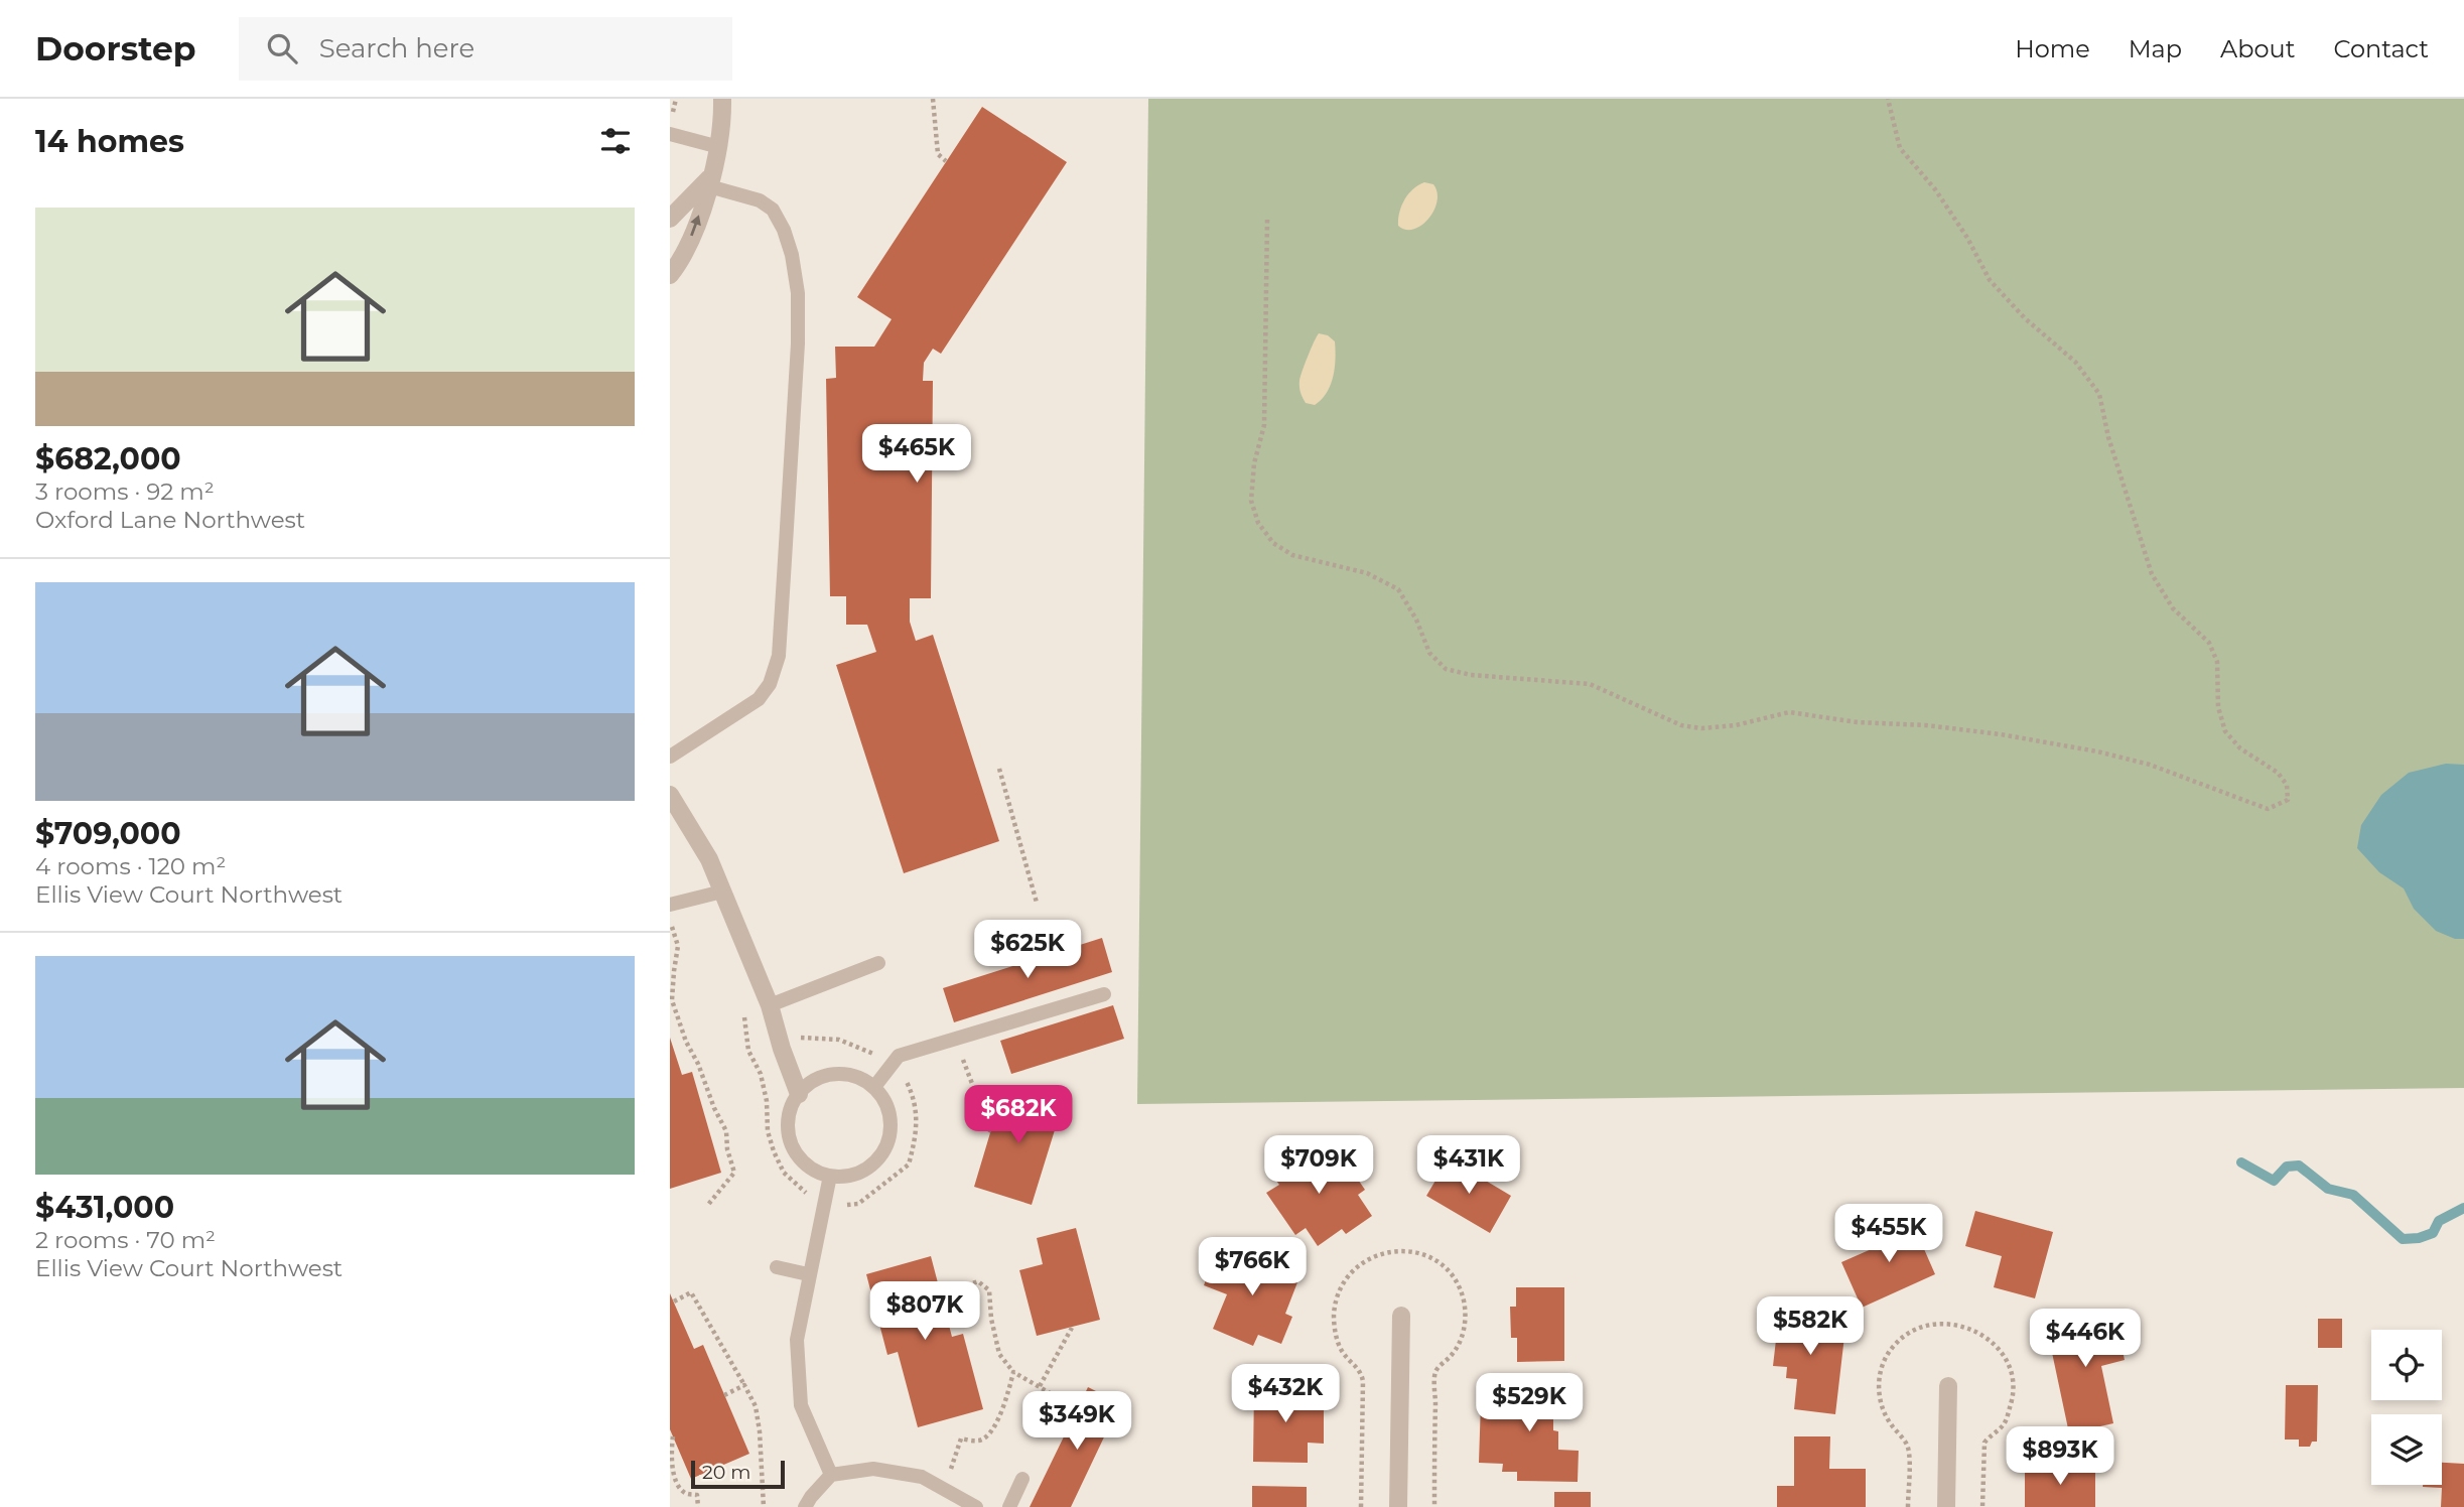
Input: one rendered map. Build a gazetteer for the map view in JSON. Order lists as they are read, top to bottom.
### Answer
{
  "scale_bar": "20 m",
  "page": {
    "header": "Doorstep",
    "search": "Search here",
    "nav": [
      "Home",
      "Map",
      "About",
      "Contact"
    ],
    "heading": "14 homes",
    "list": [
      {
        "name": "$682,000",
        "note": "3 rooms · 92 m² · Oxford Lane Northwest"
      },
      {
        "name": "$709,000",
        "note": "4 rooms · 120 m² · Ellis View Court Northwest"
      },
      {
        "name": "$431,000",
        "note": "2 rooms · 70 m² · Ellis View Court Northwest"
      }
    ],
    "price": [
      "$465K",
      "$625K",
      "$682K",
      "$709K",
      "$431K",
      "$455K",
      "$766K",
      "$807K",
      "$582K",
      "$446K",
      "$432K",
      "$529K",
      "$349K",
      "$893K"
    ],
    "scale": "20 m"
  }
}
